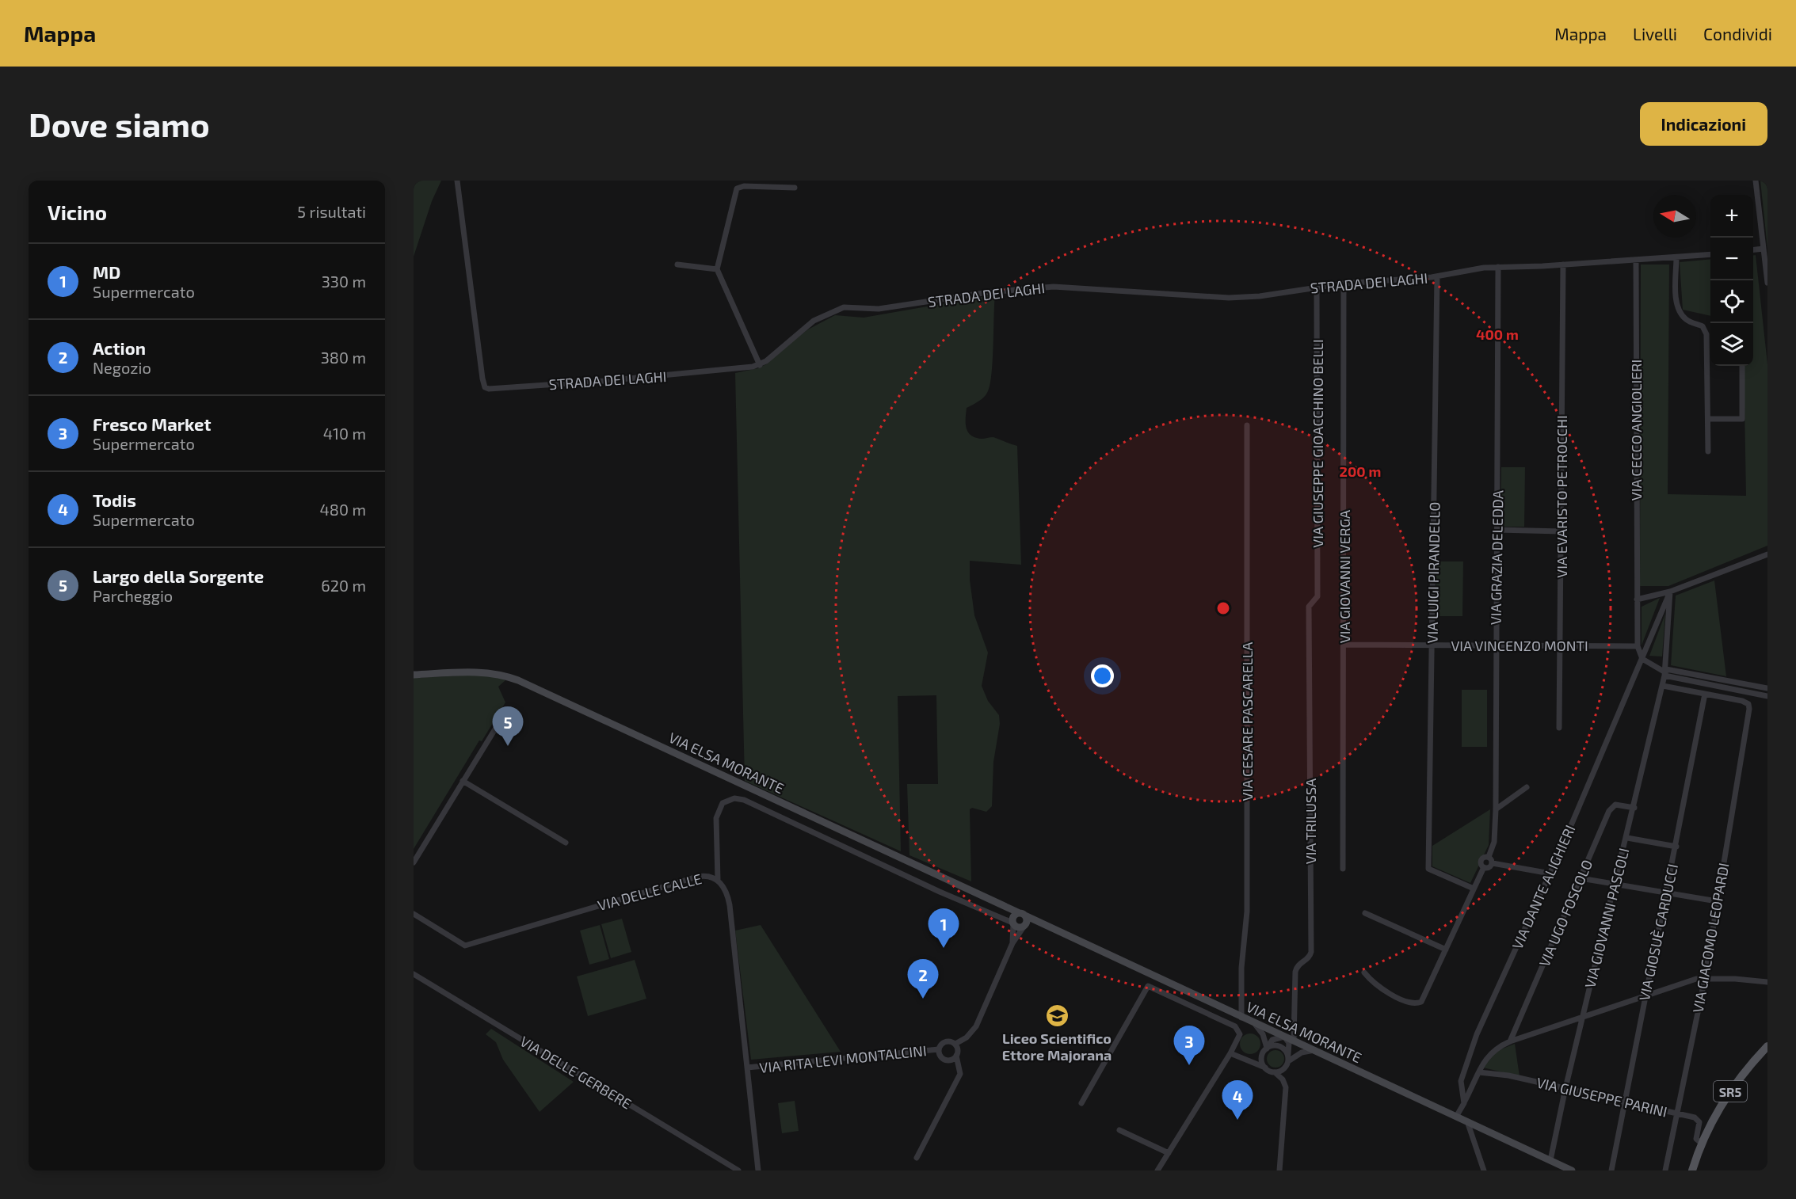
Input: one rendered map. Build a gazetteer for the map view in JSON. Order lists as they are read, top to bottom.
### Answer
{
  "streets": {
    "main road": ["SR5"],
    "street": [
      "STRADA DEI LAGHI",
      "VIA CECCO ANGIOLIERI",
      "VIA GIUSEPPE GIOACCHINO BELLI",
      "VIA EVARISTO PETROCCHI",
      "VIA GRAZIA DELEDDA",
      "VIA LUIGI PIRANDELLO",
      "VIA GIOVANNI VERGA",
      "VIA VINCENZO MONTI",
      "VIA CESARE PASCARELLA",
      "VIA ELSA MORANTE",
      "VIA TRILUSSA",
      "VIA DANTE ALIGHIERI",
      "VIA DELLE CALLE",
      "VIA UGO FOSCOLO",
      "VIA GIOVANNI PASCOLI",
      "VIA GIOSUÈ CARDUCCI",
      "VIA GIACOMO LEOPARDI",
      "VIA RITA LEVI MONTALCINI",
      "VIA DELLE GERBERE",
      "VIA GIUSEPPE PARINI"
    ]
  },
  "crossings": [
    ["STRADA DEI LAGHI", "VIA CECCO ANGIOLIERI"],
    ["STRADA DEI LAGHI", "VIA GIUSEPPE GIOACCHINO BELLI"],
    ["STRADA DEI LAGHI", "VIA EVARISTO PETROCCHI"],
    ["STRADA DEI LAGHI", "VIA GRAZIA DELEDDA"],
    ["STRADA DEI LAGHI", "VIA LUIGI PIRANDELLO"],
    ["STRADA DEI LAGHI", "VIA GIOVANNI VERGA"],
    ["VIA CECCO ANGIOLIERI", "VIA VINCENZO MONTI"],
    ["VIA CECCO ANGIOLIERI", "VIA DANTE ALIGHIERI"],
    ["VIA GIUSEPPE GIOACCHINO BELLI", "VIA TRILUSSA"],
    ["VIA EVARISTO PETROCCHI", "VIA VINCENZO MONTI"],
    ["VIA GRAZIA DELEDDA", "VIA VINCENZO MONTI"],
    ["VIA LUIGI PIRANDELLO", "VIA VINCENZO MONTI"],
    ["VIA GIOVANNI VERGA", "VIA VINCENZO MONTI"],
    ["VIA CESARE PASCARELLA", "VIA ELSA MORANTE"],
    ["VIA ELSA MORANTE", "VIA TRILUSSA"],
    ["VIA ELSA MORANTE", "VIA GIOVANNI PASCOLI"],
    ["VIA ELSA MORANTE", "VIA RITA LEVI MONTALCINI"],
    ["VIA DANTE ALIGHIERI", "VIA GIOVANNI PASCOLI"],
    ["VIA DELLE CALLE", "VIA RITA LEVI MONTALCINI"],
    ["VIA UGO FOSCOLO", "VIA GIOVANNI PASCOLI"],
    ["VIA GIOVANNI PASCOLI", "VIA GIUSEPPE PARINI"],
    ["VIA GIOSUÈ CARDUCCI", "VIA GIACOMO LEOPARDI"],
    ["VIA GIOSUÈ CARDUCCI", "VIA GIUSEPPE PARINI"],
    ["VIA GIACOMO LEOPARDI", "VIA GIUSEPPE PARINI"],
    ["SR5", "VIA GIUSEPPE PARINI"]
  ],
  "places": {
    "school or university": ["Liceo Scientifico Ettore Majorana"]
  },
  "north": "left",
  "page": {
    "header": "Mappa",
    "nav": ["Mappa", "Livelli", "Condividi"],
    "buttons": "Indicazioni",
    "title": "Dove siamo",
    "heading": ["Vicino", "5 risultati"],
    "map_buttons": ["+", "−"],
    "list": [
      {
        "mark": "1",
        "name": "MD",
        "note": "Supermercato",
        "value": "330 m"
      },
      {
        "mark": "2",
        "name": "Action",
        "note": "Negozio",
        "value": "380 m"
      },
      {
        "mark": "3",
        "name": "Fresco Market",
        "note": "Supermercato",
        "value": "410 m"
      },
      {
        "mark": "4",
        "name": "Todis",
        "note": "Supermercato",
        "value": "480 m"
      },
      {
        "mark": "5",
        "name": "Largo della Sorgente",
        "note": "Parcheggio",
        "value": "620 m"
      }
    ],
    "pins": [
      "5",
      "1",
      "2",
      "3",
      "4"
    ]
  },
  "rings": ["400 m", "200 m"]
}
